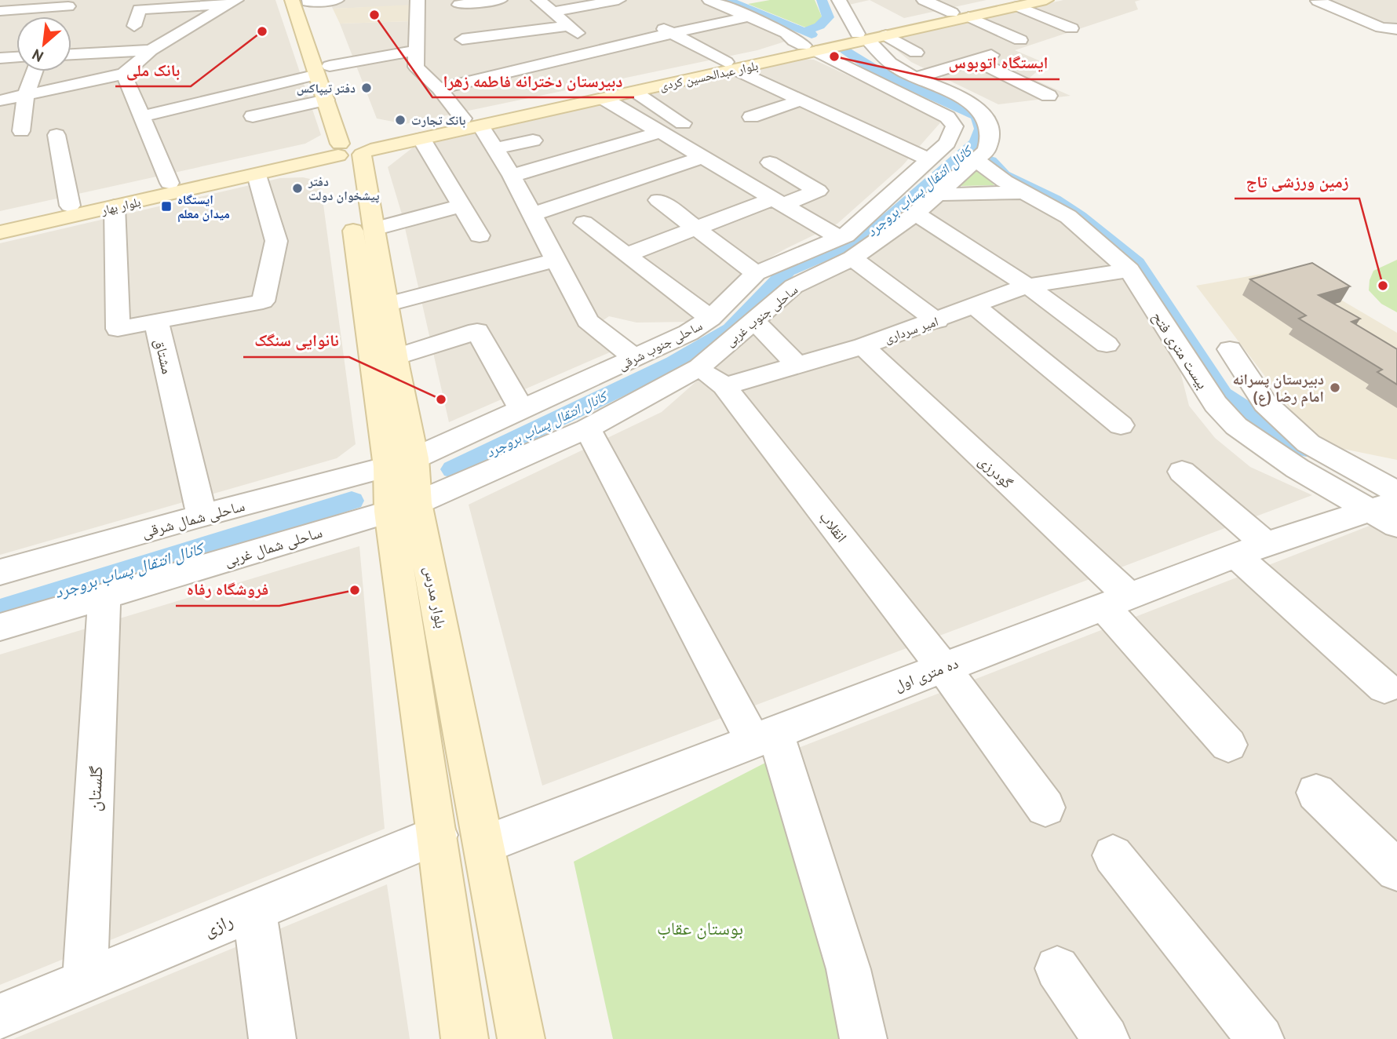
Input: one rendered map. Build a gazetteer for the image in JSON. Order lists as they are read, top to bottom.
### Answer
{
  "streets": {
    "main road": ["بلوار عبدالحسین کردی", "بلوار بهار", "بلوار مدرس"],
    "street": [
      "ساحلی جنوب غربی",
      "امیر سرداری",
      "ساحلی جنوب شرقی",
      "بیست متری فتح",
      "مشتاق",
      "گودرزی",
      "ساحلی شمال شرقی",
      "انقلاب",
      "ساحلی شمال غربی",
      "ده متری اول",
      "گلستان",
      "رازی"
    ]
  },
  "crossings": [
    ["بلوار عبدالحسین کردی", "بلوار بهار"],
    ["بلوار عبدالحسین کردی", "ساحلی جنوب غربی"],
    ["بلوار عبدالحسین کردی", "ساحلی جنوب شرقی"],
    ["بلوار عبدالحسین کردی", "بلوار مدرس"],
    ["بلوار بهار", "مشتاق"],
    ["بلوار بهار", "بلوار مدرس"],
    ["ساحلی جنوب غربی", "بیست متری فتح"],
    ["ساحلی جنوب غربی", "ساحلی شمال غربی"],
    ["ساحلی جنوب غربی", "بلوار مدرس"],
    ["امیر سرداری", "بیست متری فتح"],
    ["امیر سرداری", "گودرزی"],
    ["امیر سرداری", "انقلاب"],
    ["ساحلی جنوب شرقی", "ساحلی شمال شرقی"],
    ["ساحلی جنوب شرقی", "بلوار مدرس"],
    ["بیست متری فتح", "ده متری اول"],
    ["مشتاق", "ساحلی شمال شرقی"],
    ["گودرزی", "ده متری اول"],
    ["ساحلی شمال شرقی", "بلوار مدرس"],
    ["انقلاب", "ده متری اول"],
    ["ساحلی شمال غربی", "بلوار مدرس"],
    ["ساحلی شمال غربی", "گلستان"],
    ["بلوار مدرس", "ده متری اول"],
    ["بلوار مدرس", "رازی"],
    ["گلستان", "رازی"]
  ],
  "water": ["کانال انتقال پساب بروجرد"],
  "parks": ["بوستان عقاب"],
  "places": {
    "other": [
      "دبیرستان دخترانه فاطمه زهرا",
      "بانک ملی",
      "ایستگاه اتوبوس",
      "دفتر تیپاکس",
      "بانک تجارت",
      "دفتر پیشخوان دولت",
      "زمین ورزشی تاج",
      "دبیرستان پسرانه امام رضا (ع)",
      "نانوایی سنگک",
      "فروشگاه رفاه"
    ],
    "transit": ["ایستگاه میدان معلم"]
  },
  "north": "bottom left"
}
